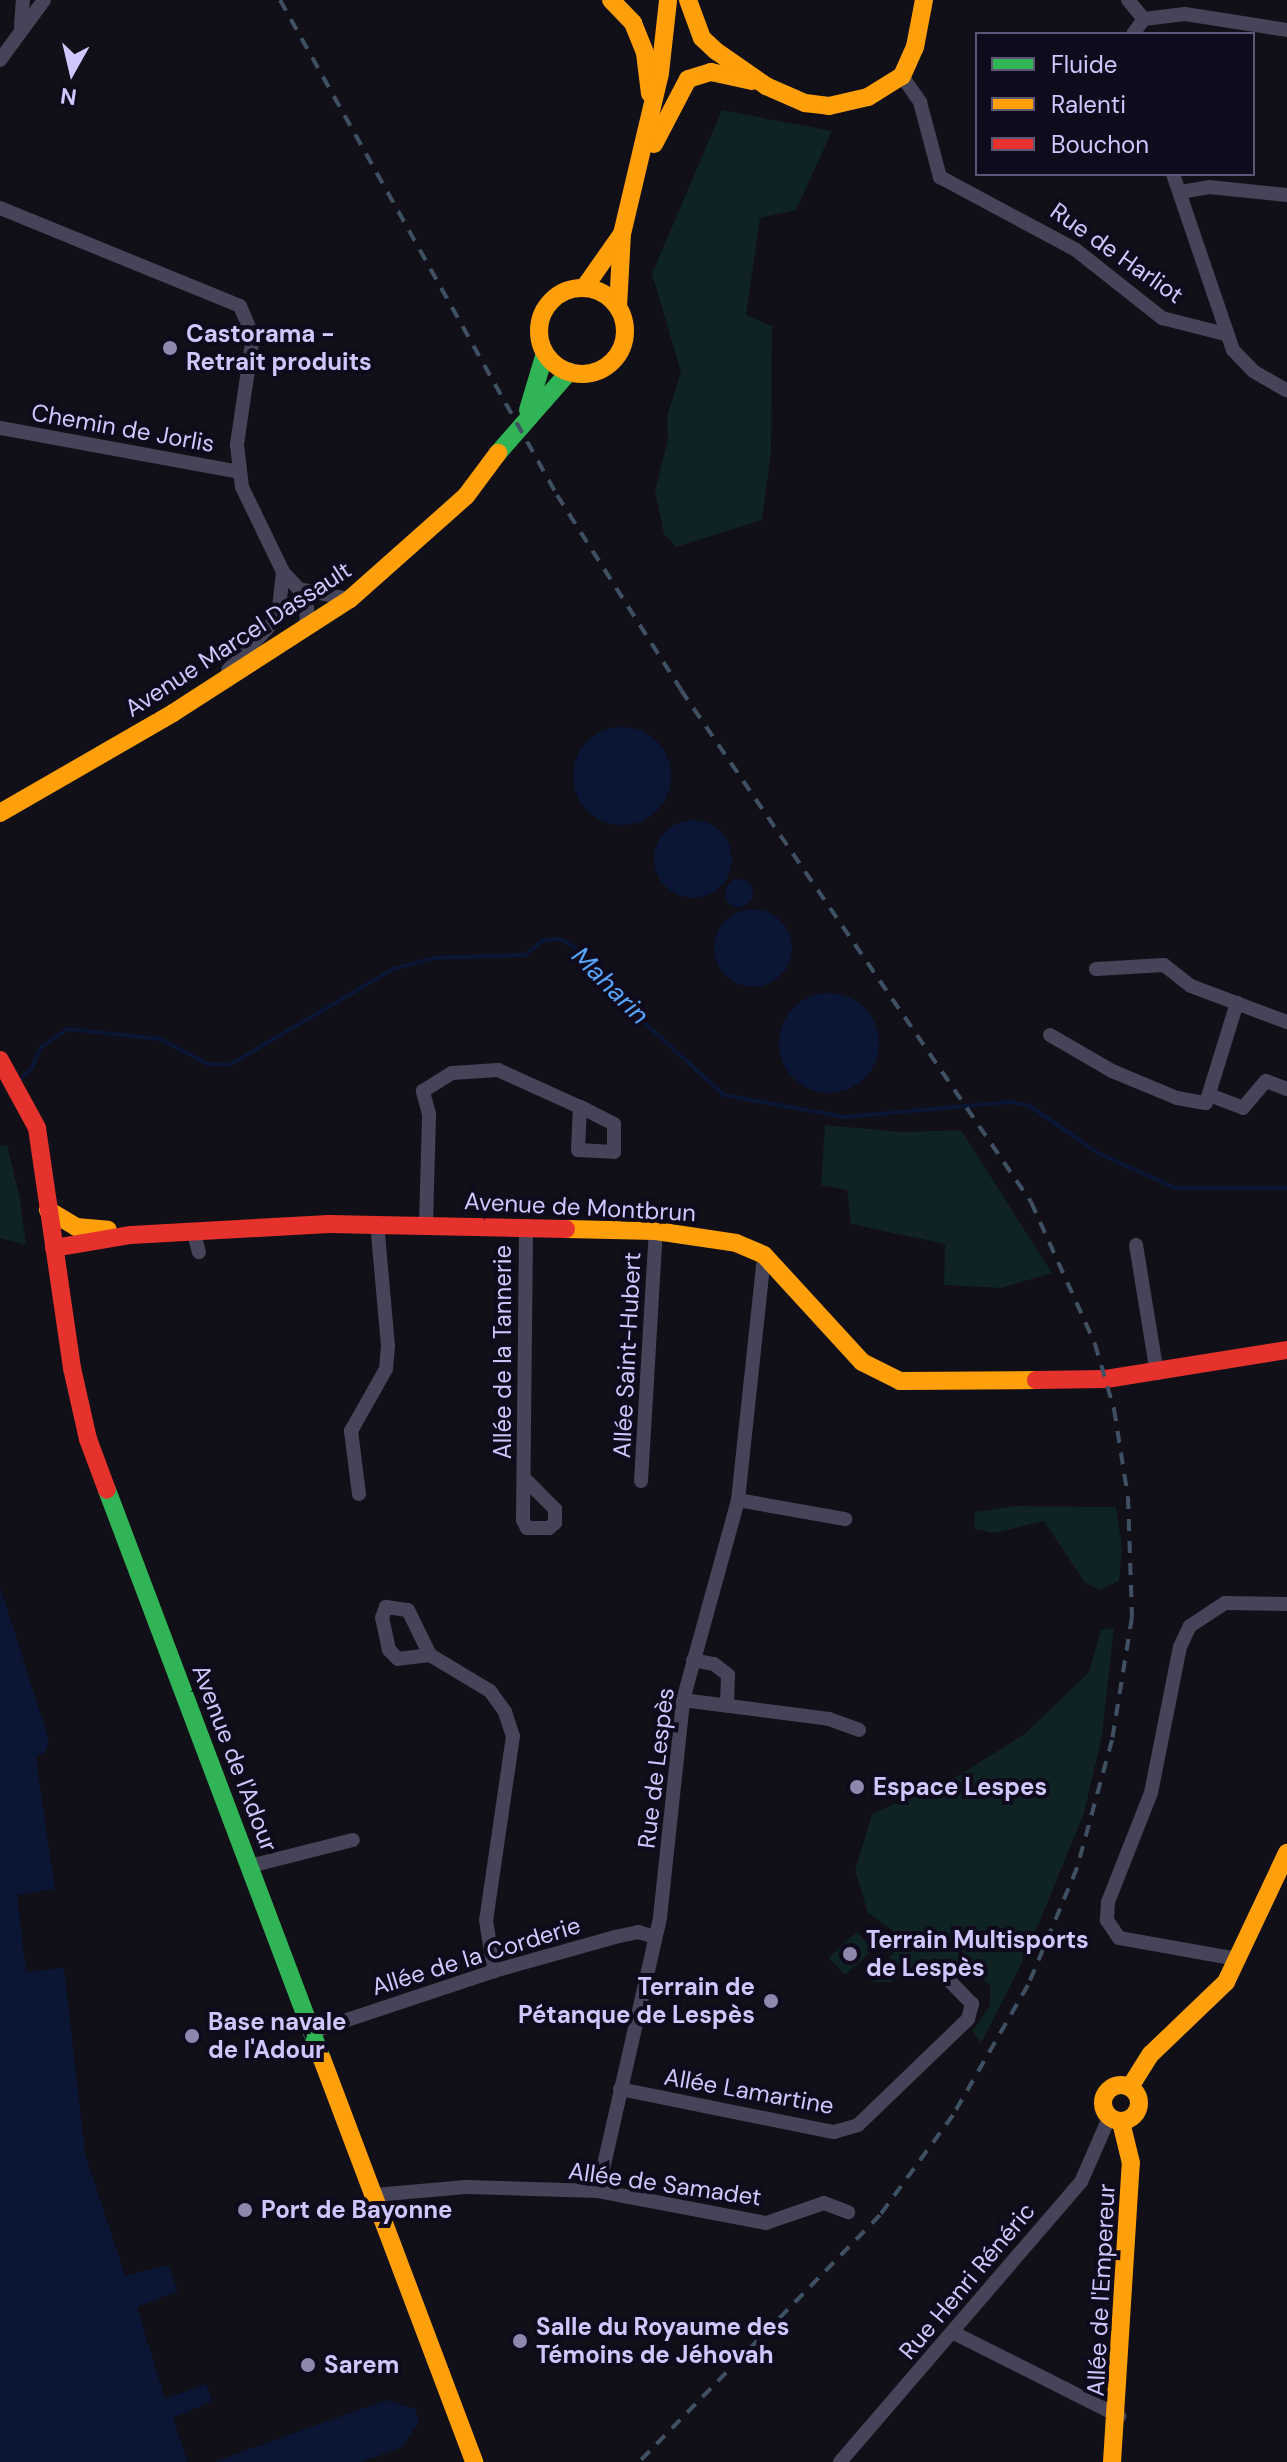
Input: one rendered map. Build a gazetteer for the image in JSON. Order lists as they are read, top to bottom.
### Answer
{
  "streets": {
    "main road": [
      "Avenue Marcel Dassault",
      "Avenue de Montbrun",
      "Avenue de l'Adour",
      "Allée de l'Empereur"
    ],
    "street": [
      "Rue de Harliot",
      "Chemin de Jorlis",
      "Allée de la Tannerie",
      "Allée Saint-Hubert",
      "Rue de Lespès",
      "Allée de la Corderie",
      "Allée Lamartine",
      "Allée de Samadet",
      "Rue Henri Rénéric"
    ]
  },
  "crossings": [
    ["Avenue de Montbrun", "Allée de la Tannerie"],
    ["Avenue de Montbrun", "Allée Saint-Hubert"],
    ["Avenue de Montbrun", "Avenue de l'Adour"],
    ["Avenue de Montbrun", "Rue de Lespès"],
    ["Avenue de l'Adour", "Allée de la Corderie"],
    ["Avenue de l'Adour", "Allée de Samadet"],
    ["Rue de Lespès", "Allée de la Corderie"],
    ["Rue de Lespès", "Allée Lamartine"],
    ["Rue de Lespès", "Allée de Samadet"],
    ["Rue Henri Rénéric", "Allée de l'Empereur"]
  ],
  "water": ["Maharin"],
  "places": [
    "Castorama - Retrait produits",
    "Espace Lespes",
    "Terrain Multisports de Lespès",
    "Terrain de Pétanque de Lespès",
    "Base navale de l'Adour",
    "Port de Bayonne",
    "Salle du Royaume des Témoins de Jéhovah",
    "Sarem"
  ],
  "legend": ["Fluide", "Ralenti", "Bouchon"],
  "north": "bottom"
}
